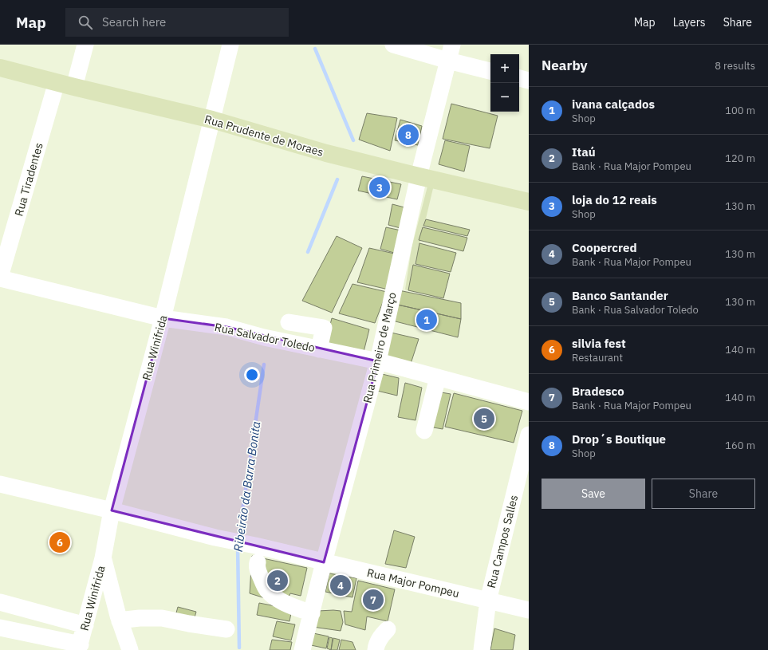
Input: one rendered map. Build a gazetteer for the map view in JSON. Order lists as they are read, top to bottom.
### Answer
{
  "streets": {
    "main road": ["Rua Prudente de Moraes"],
    "street": [
      "Rua Tiradentes",
      "Rua Salvador Toledo",
      "Rua Winifrida",
      "Rua Primeiro de Março",
      "Rua Campos Salles",
      "Rua Major Pompeu"
    ]
  },
  "crossings": [
    ["Rua Prudente de Moraes", "Rua Tiradentes"],
    ["Rua Prudente de Moraes", "Rua Winifrida"],
    ["Rua Prudente de Moraes", "Rua Primeiro de Março"],
    ["Rua Tiradentes", "Rua Salvador Toledo"],
    ["Rua Salvador Toledo", "Rua Winifrida"],
    ["Rua Salvador Toledo", "Rua Primeiro de Março"],
    ["Rua Winifrida", "Rua Major Pompeu"],
    ["Rua Primeiro de Março", "Rua Major Pompeu"],
    ["Rua Campos Salles", "Rua Major Pompeu"]
  ],
  "water": ["Ribeirão da Barra Bonita"],
  "page": {
    "header": "Map",
    "search": "Search here",
    "nav": ["Map", "Layers", "Share"],
    "heading": ["Nearby", "8 results"],
    "map_buttons": ["+", "−"],
    "list": [
      {
        "mark": "1",
        "name": "ivana calçados",
        "note": "Shop",
        "value": "100 m"
      },
      {
        "mark": "2",
        "name": "Itaú",
        "note": "Bank · Rua Major Pompeu",
        "value": "120 m"
      },
      {
        "mark": "3",
        "name": "loja do 12 reais",
        "note": "Shop",
        "value": "130 m"
      },
      {
        "mark": "4",
        "name": "Coopercred",
        "note": "Bank · Rua Major Pompeu",
        "value": "130 m"
      },
      {
        "mark": "5",
        "name": "Banco Santander",
        "note": "Bank · Rua Salvador Toledo",
        "value": "130 m"
      },
      {
        "mark": "6",
        "name": "silvia fest",
        "note": "Restaurant",
        "value": "140 m"
      },
      {
        "mark": "7",
        "name": "Bradesco",
        "note": "Bank · Rua Major Pompeu",
        "value": "140 m"
      },
      {
        "mark": "8",
        "name": "Drop´s Boutique",
        "note": "Shop",
        "value": "160 m"
      }
    ],
    "pins": [
      "8",
      "3",
      "1",
      "5",
      "6",
      "2",
      "4",
      "7"
    ],
    "buttons": ["Save", "Share"]
  }
}
